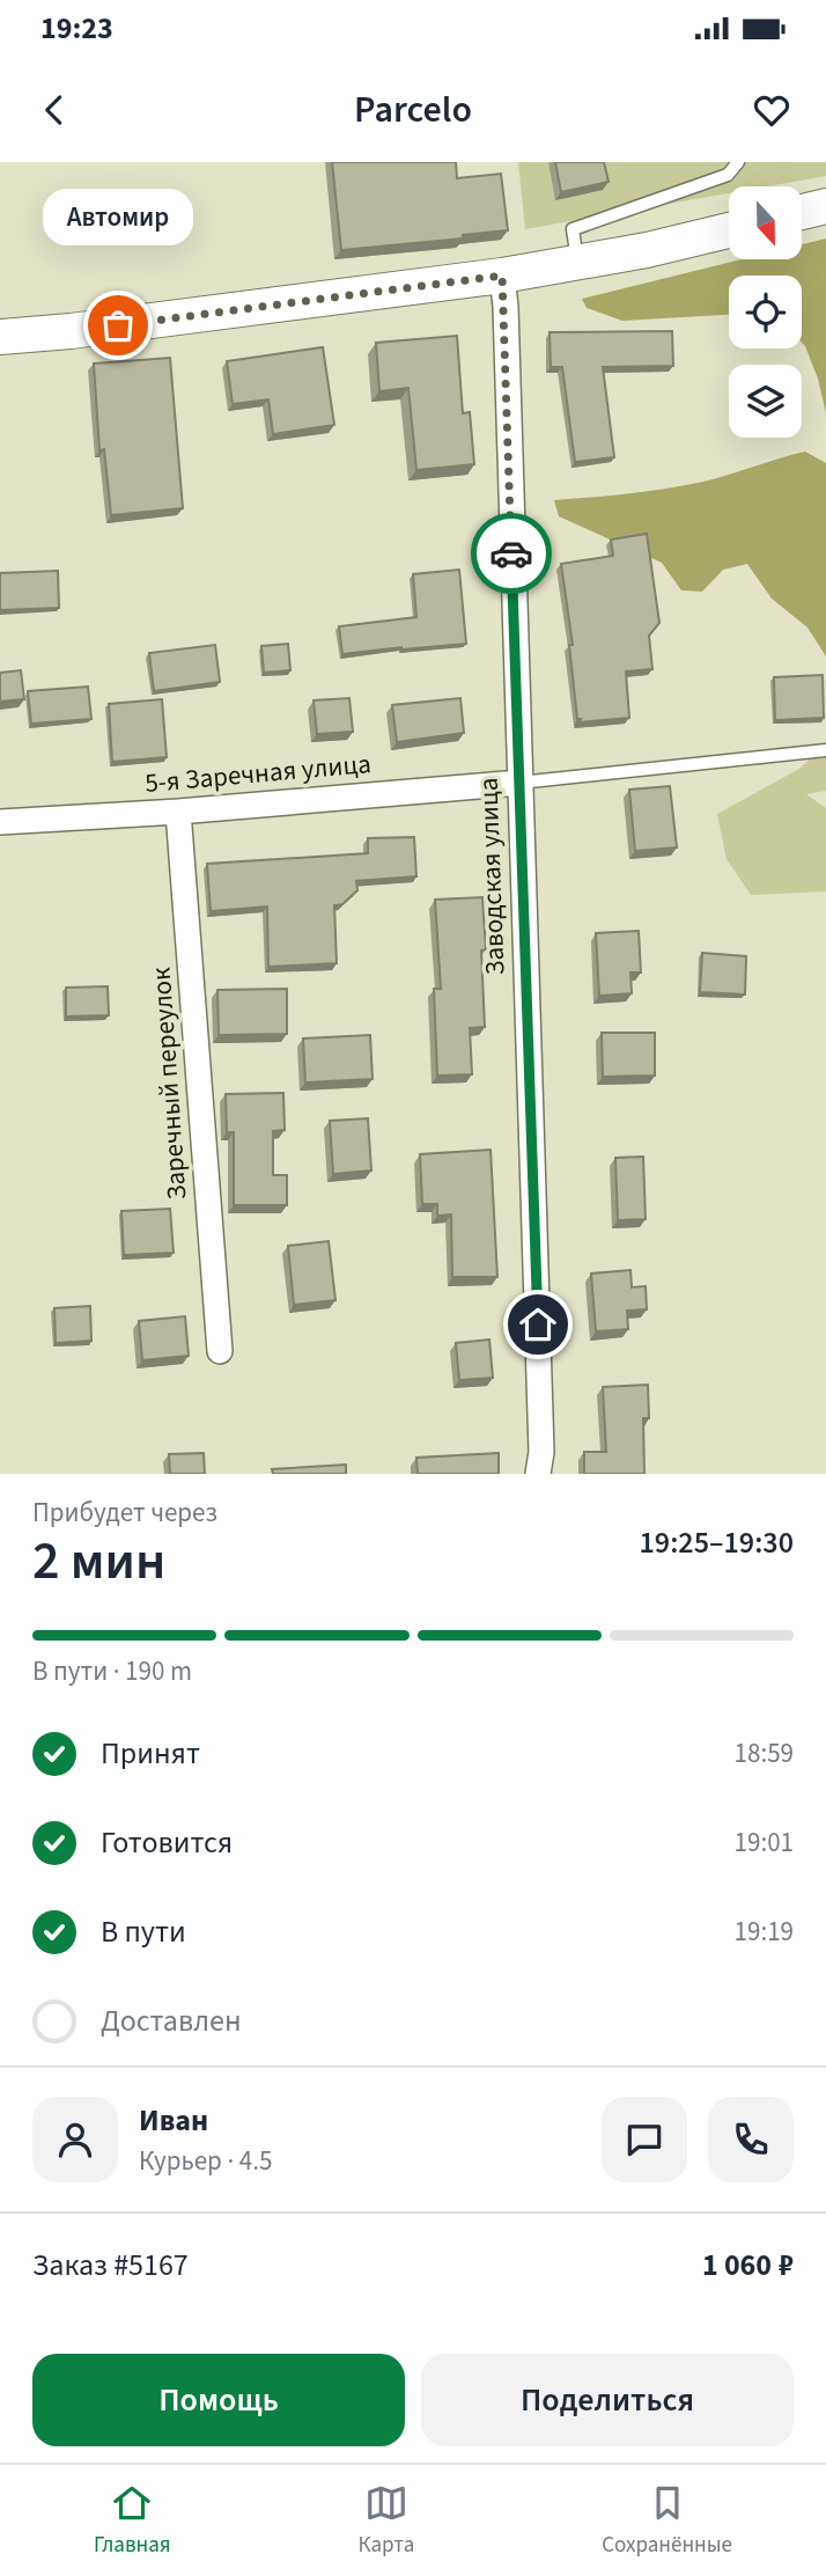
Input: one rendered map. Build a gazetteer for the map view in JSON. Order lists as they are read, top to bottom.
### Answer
{
  "streets": {
    "street": ["5-я Заречная улица", "Заводская улица", "Заречный переулок"]
  },
  "crossings": [
    ["5-я Заречная улица", "Заводская улица"],
    ["5-я Заречная улица", "Заречный переулок"]
  ],
  "places": ["Автомир"],
  "north": "bottom",
  "page": {
    "status": "19:23",
    "header": "Parcelo",
    "bubble": "Автомир",
    "heading": ["2 мин", "Прибудет через", "19:25–19:30"],
    "panel": [
      "Иван",
      "Курьер · 4.5",
      "Заказ #5167",
      "1 060 ₽"
    ],
    "bar": "В пути · 190 m",
    "list": [
      ["Принят", "18:59"],
      ["Готовится", "19:01"],
      ["В пути", "19:19"],
      "Доставлен"
    ],
    "buttons": ["Помощь", "Поделиться"],
    "tabs": ["Главная", "Карта", "Сохранённые"]
  }
}
